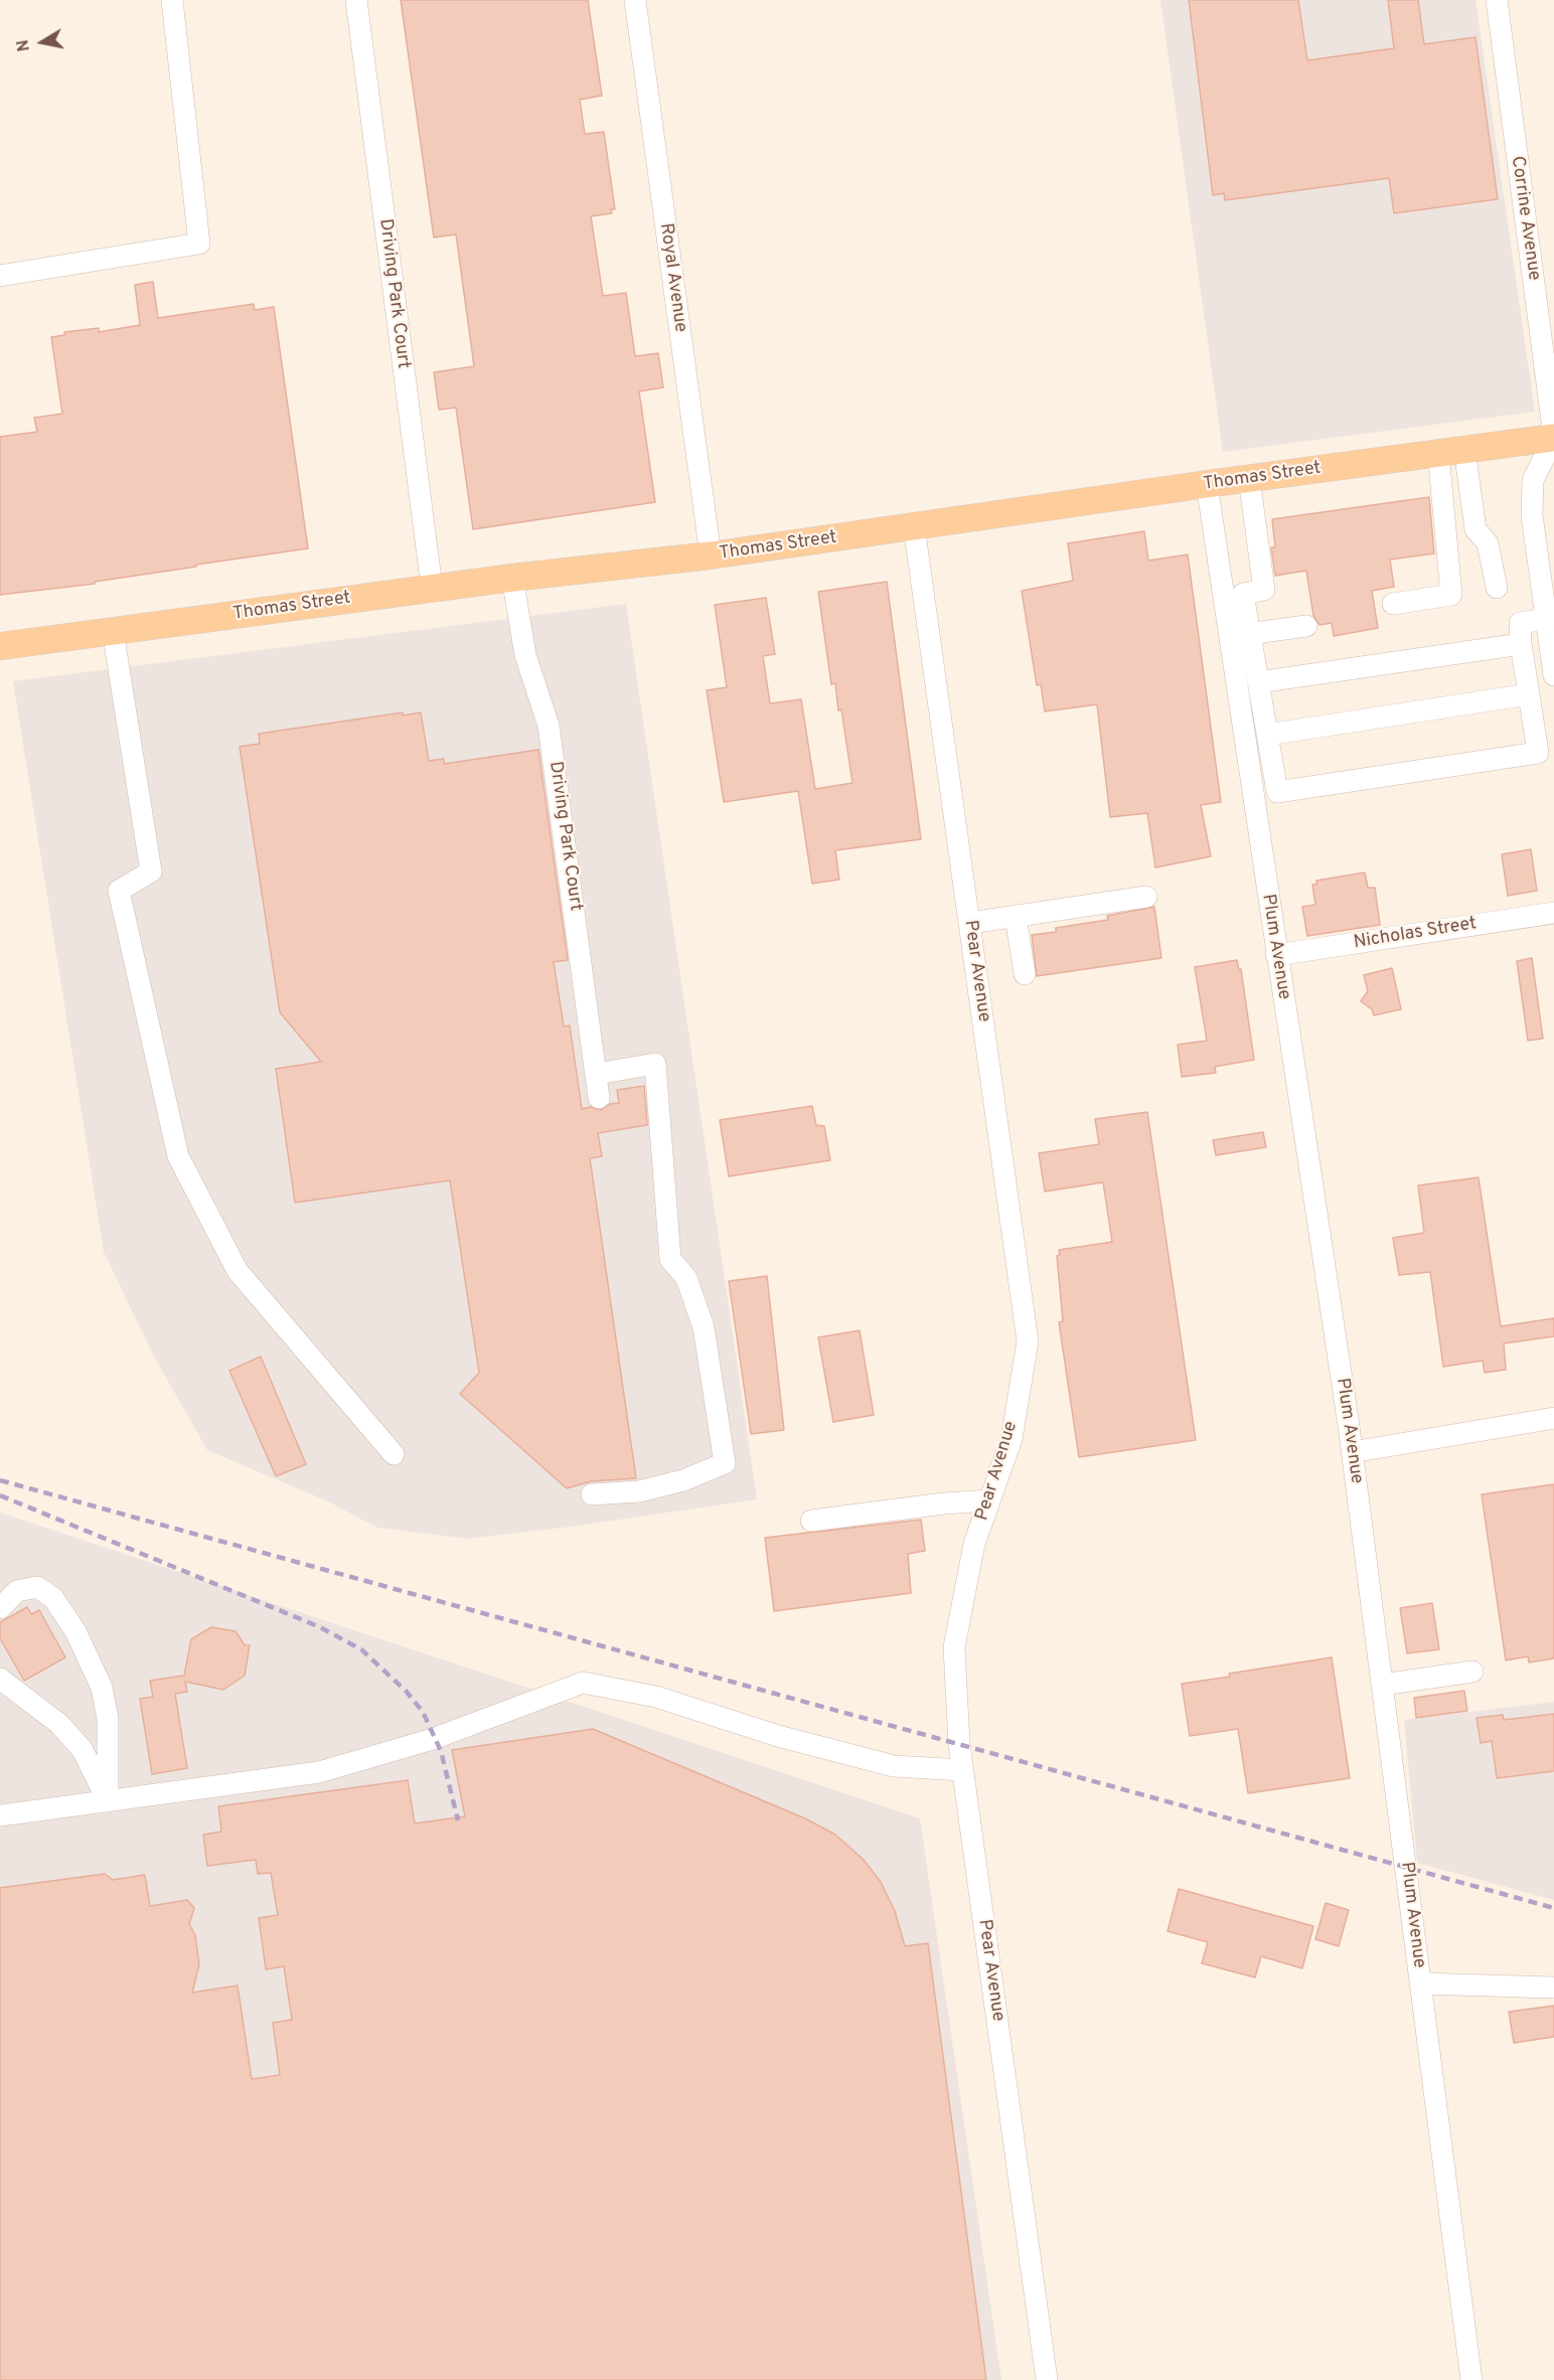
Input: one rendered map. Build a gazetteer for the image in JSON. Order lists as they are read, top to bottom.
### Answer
{
  "streets": {
    "main road": ["Thomas Street"],
    "street": [
      "Corrine Avenue",
      "Royal Avenue",
      "Driving Park Court",
      "Nicholas Street",
      "Plum Avenue",
      "Pear Avenue"
    ]
  },
  "crossings": [
    ["Corrine Avenue", "Thomas Street"],
    ["Royal Avenue", "Thomas Street"],
    ["Driving Park Court", "Thomas Street"],
    ["Thomas Street", "Plum Avenue"],
    ["Thomas Street", "Pear Avenue"],
    ["Nicholas Street", "Plum Avenue"]
  ],
  "north": "left"
}
